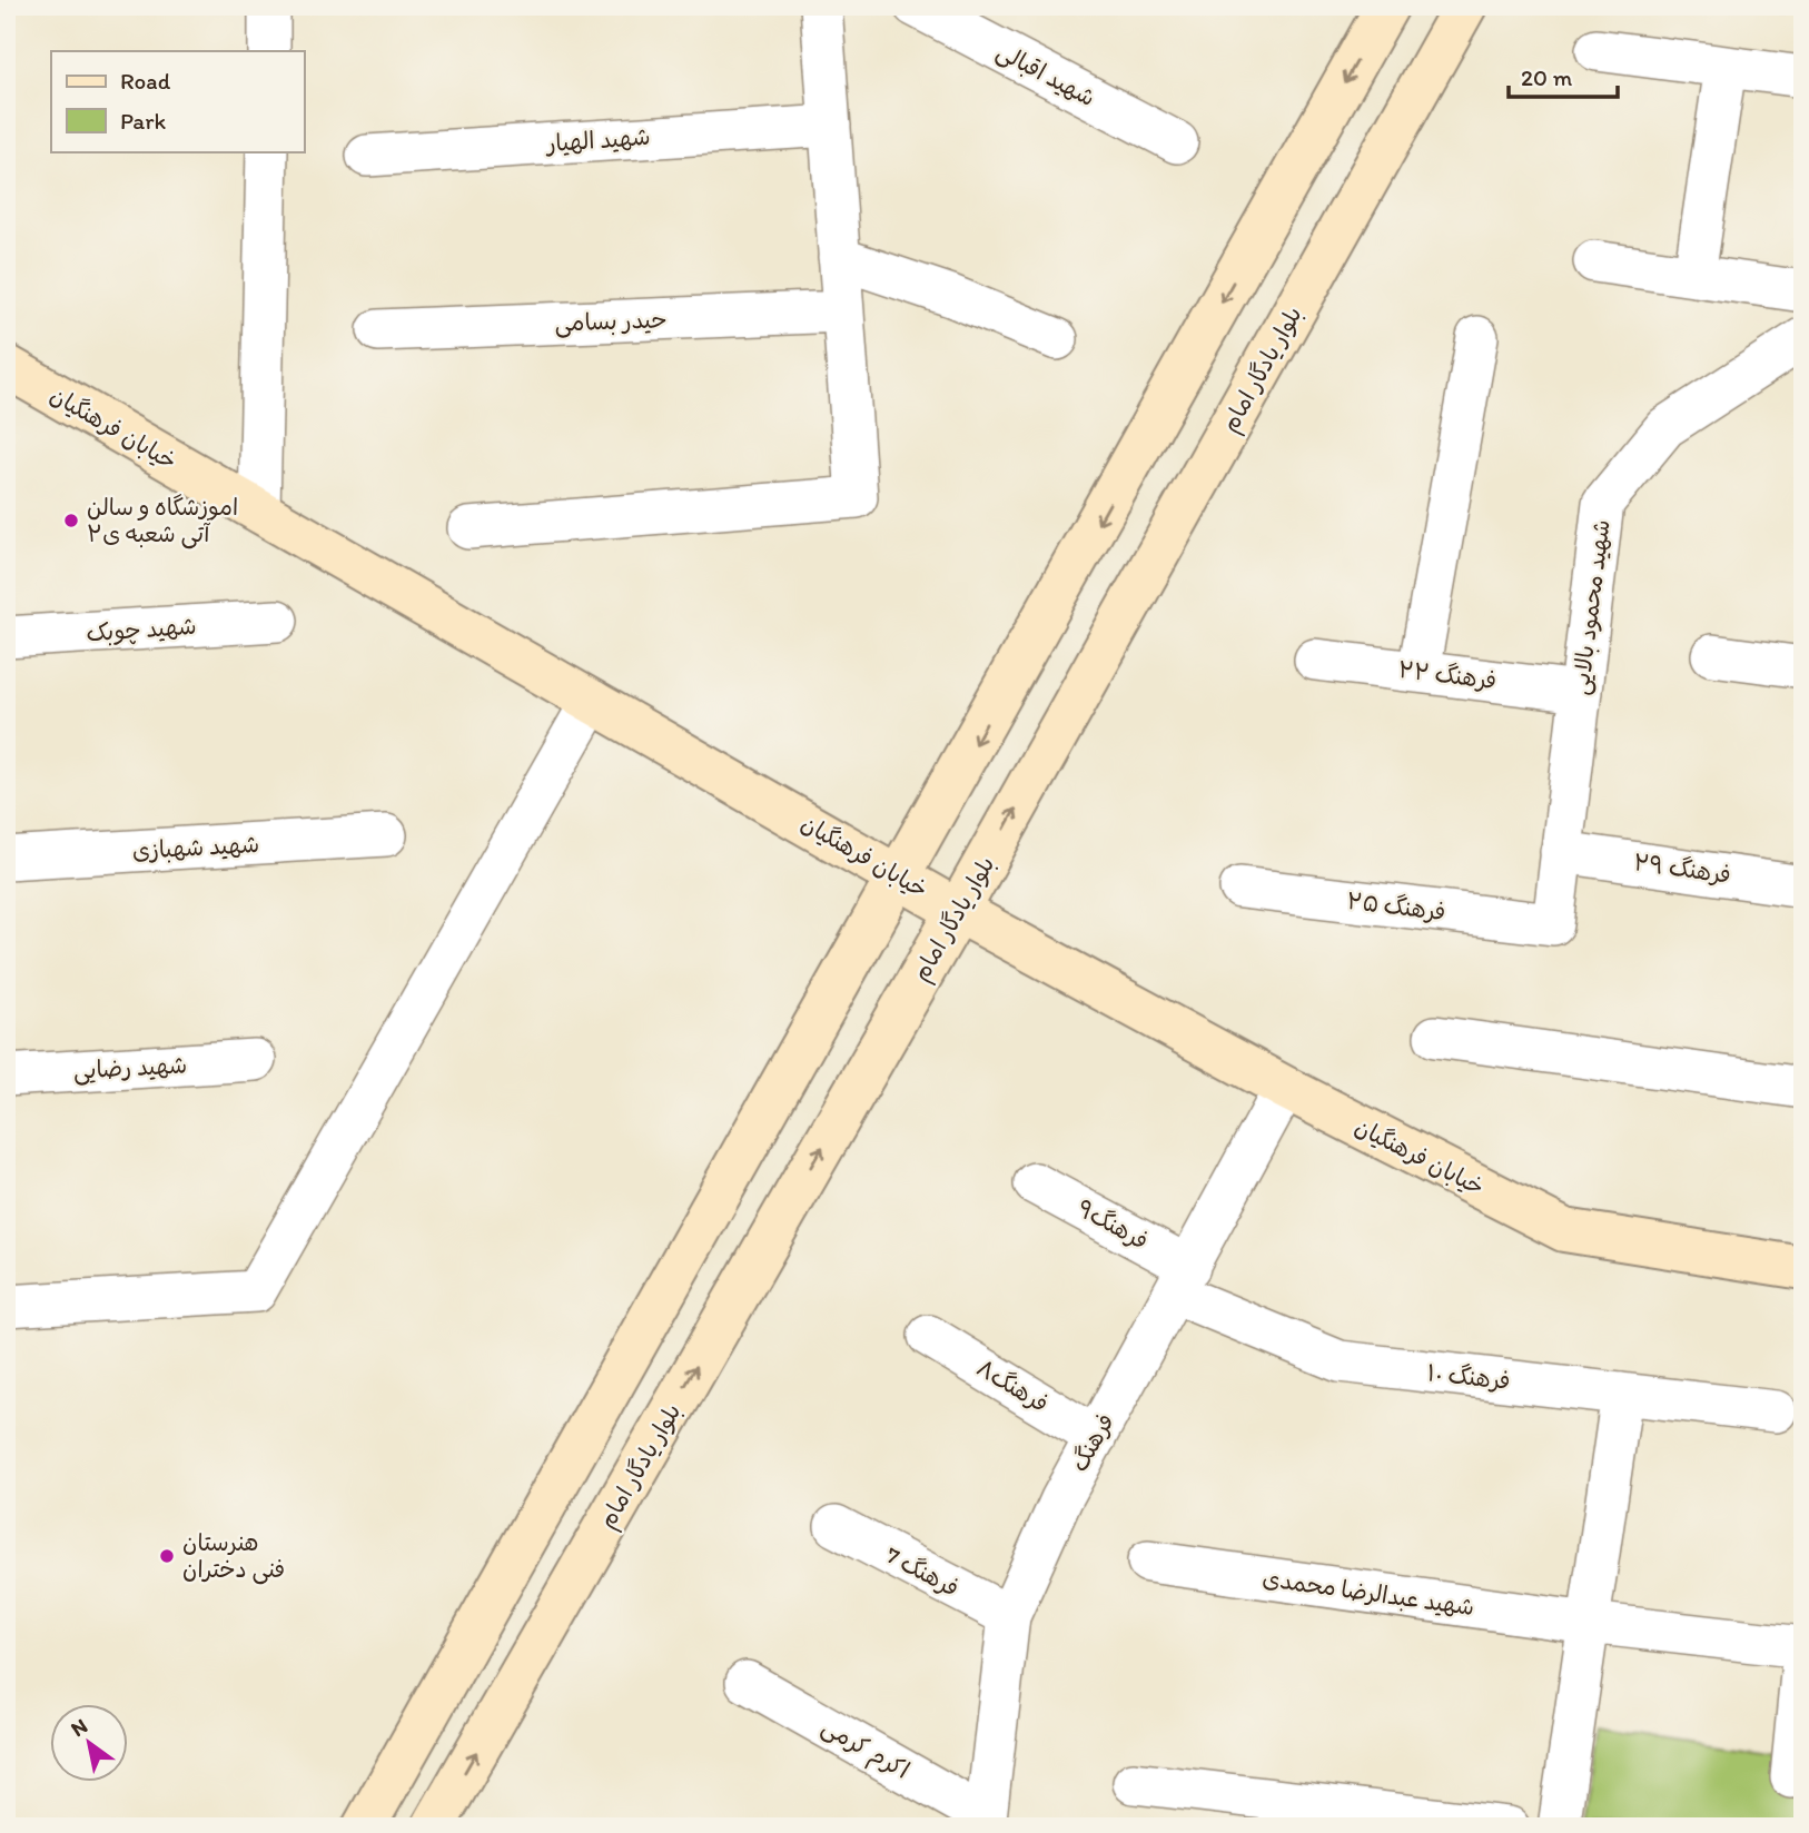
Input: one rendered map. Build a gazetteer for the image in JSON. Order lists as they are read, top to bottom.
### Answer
{
  "streets": {
    "main road": ["بلوار یادگار امام", "خیابان فرهنگیان"],
    "street": [
      "شهید اقبالی",
      "شهید الهیار",
      "حیدر بسامی",
      "شهید محمود بالایی",
      "شهید چوبک",
      "فرهنگ ۲۲",
      "شهید شهبازی",
      "فرهنگ ۲۹",
      "فرهنگ ۲۵",
      "شهید رضایی",
      "فرهنگ۹",
      "فرهنگ ۱۰",
      "فرهنگ۸",
      "فرهنگ",
      "فرهنگ 7",
      "شهید عبدالرضا محمدی",
      "اکرم کرمی"
    ]
  },
  "crossings": [
    ["بلوار یادگار امام", "خیابان فرهنگیان"],
    ["خیابان فرهنگیان", "فرهنگ"],
    ["شهید محمود بالایی", "فرهنگ ۲۲"],
    ["شهید محمود بالایی", "فرهنگ ۲۹"],
    ["شهید محمود بالایی", "فرهنگ ۲۵"],
    ["فرهنگ۹", "فرهنگ ۱۰"],
    ["فرهنگ۹", "فرهنگ"],
    ["فرهنگ ۱۰", "فرهنگ"],
    ["فرهنگ۸", "فرهنگ"],
    ["فرهنگ", "فرهنگ 7"],
    ["فرهنگ", "اکرم کرمی"]
  ],
  "places": ["اموزشگاه و سالن آتی شعبه ی۲", "هنرستان فنی دختران"],
  "legend": ["Road", "Park"],
  "scale_bar": "20 m",
  "north": "top left"
}
